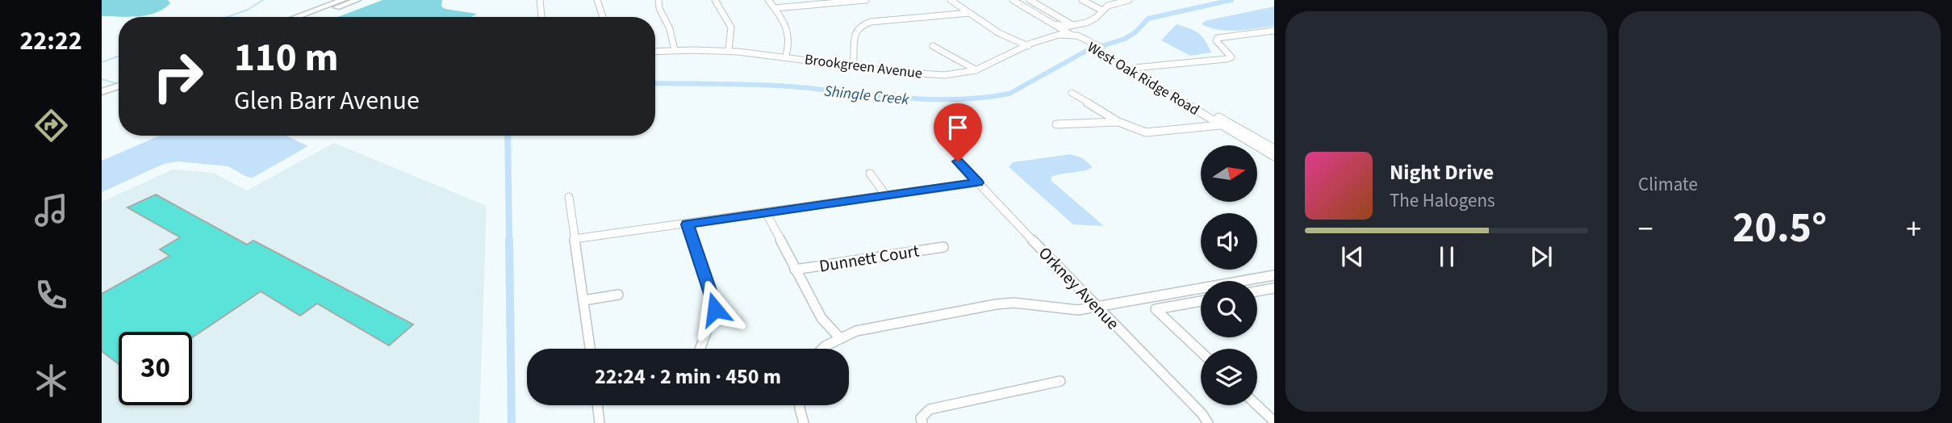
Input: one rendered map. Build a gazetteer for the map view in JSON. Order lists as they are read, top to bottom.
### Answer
{
  "streets": {
    "street": [
      "Brookgreen Avenue",
      "West Oak Ridge Road",
      "Dunnett Court",
      "Orkney Avenue"
    ]
  },
  "crossings": [
    ["Brookgreen Avenue", "West Oak Ridge Road"]
  ],
  "water": ["Shingle Creek"],
  "north": "right",
  "page": {
    "tabs": "22:22",
    "tile": "Climate",
    "turn": ["110 m", "Glen Barr Avenue"],
    "song": ["Night Drive", "The Halogens"],
    "heat": ["−", "20.5°", "+"],
    "limit": "30",
    "trip": "22:24 · 2 min · 450 m"
  }
}
